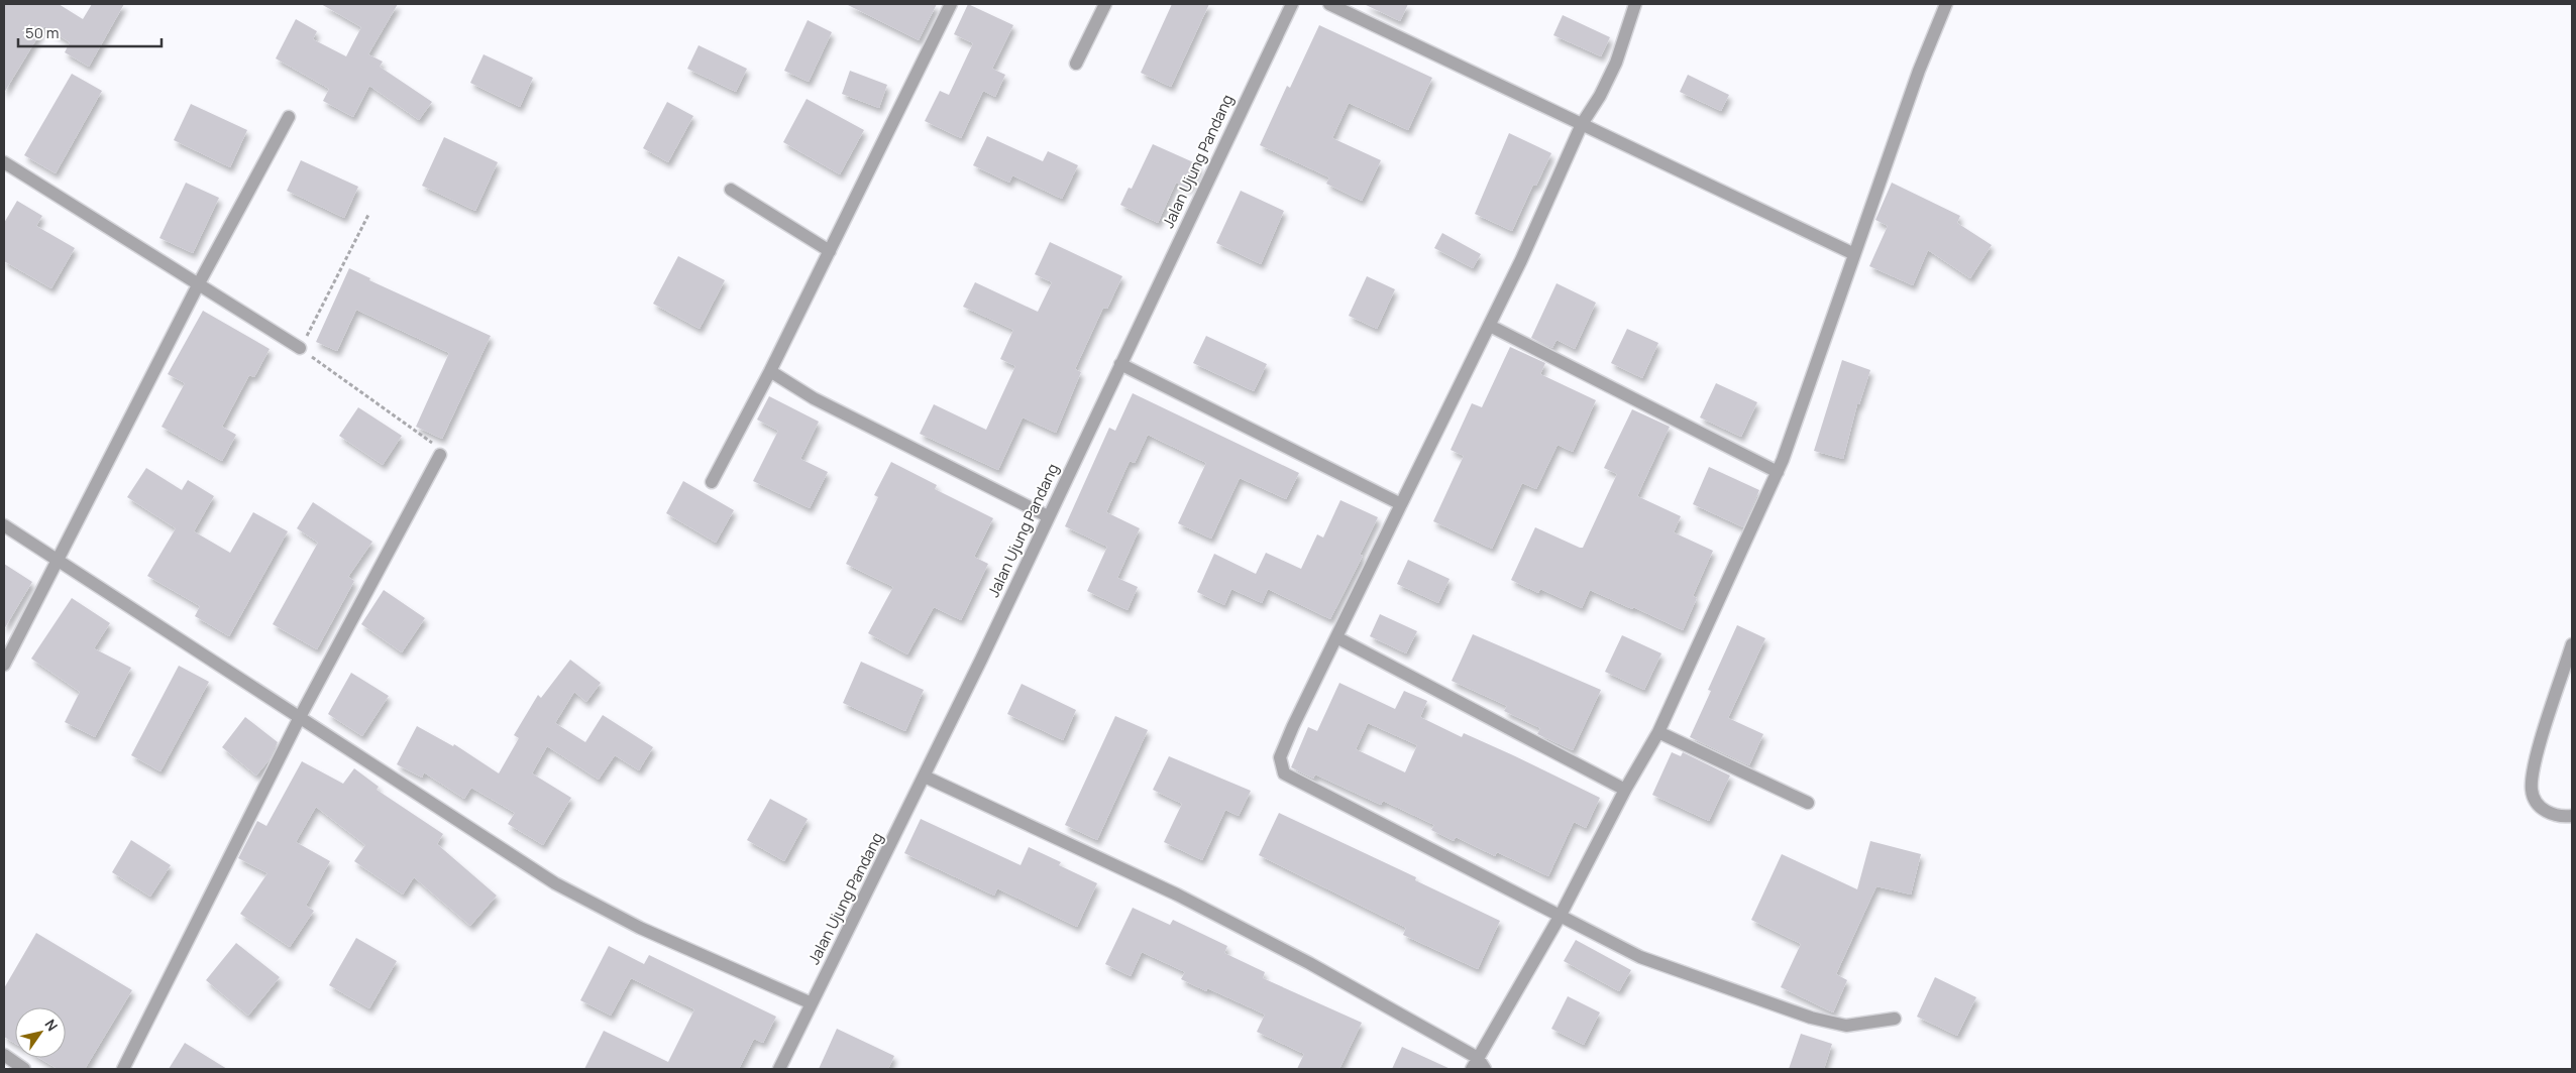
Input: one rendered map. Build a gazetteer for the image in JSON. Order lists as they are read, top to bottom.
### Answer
{
  "streets": {
    "street": ["Jalan Ujung Pandang"]
  },
  "scale_bar": "50 m",
  "north": "top right"
}
